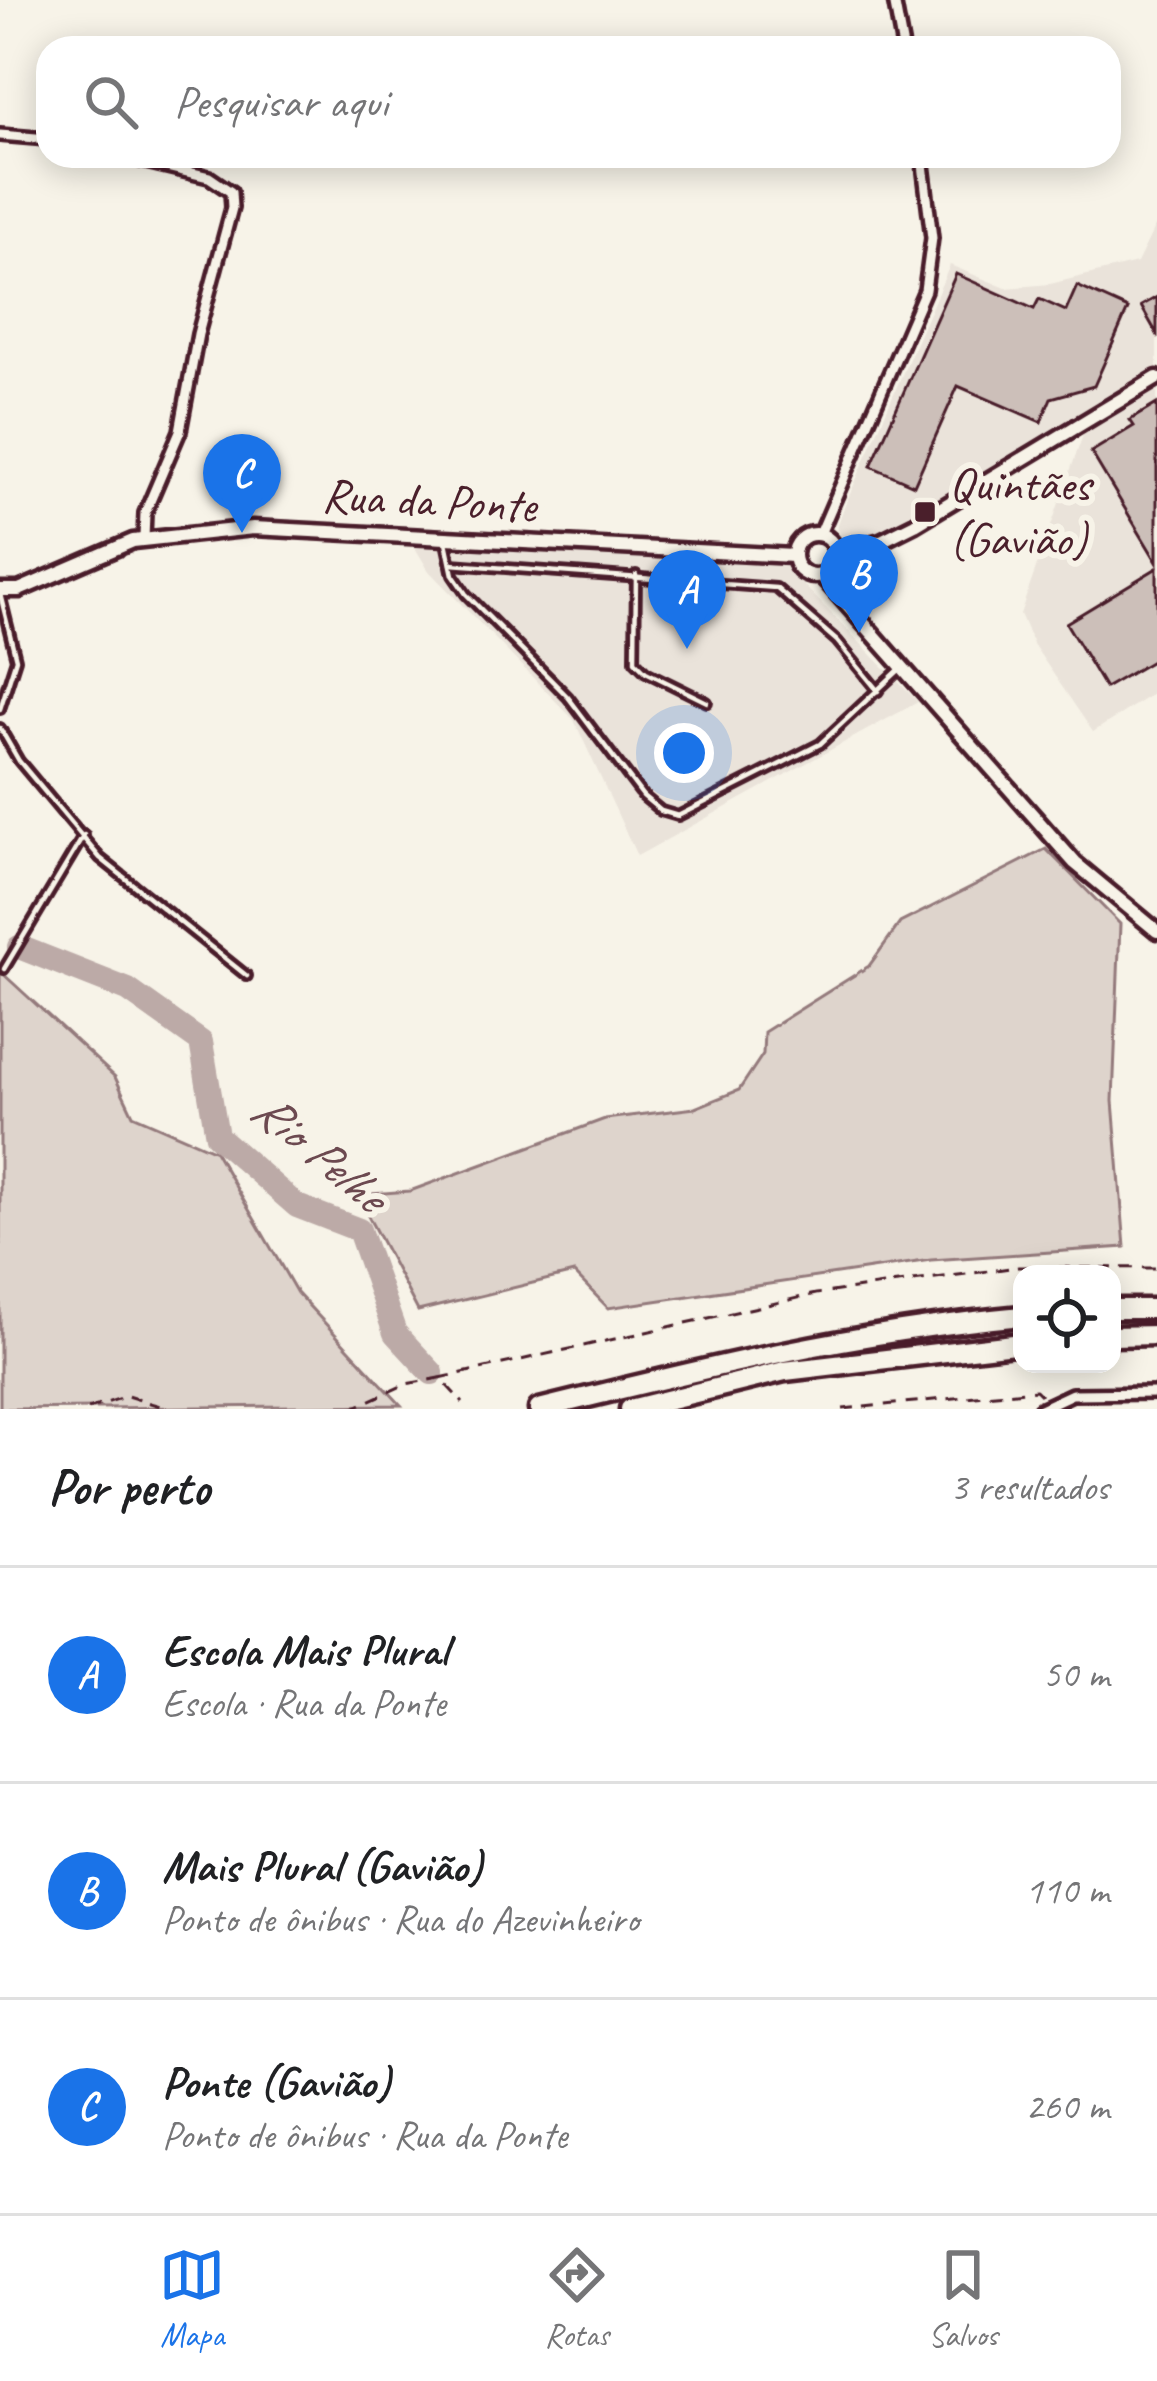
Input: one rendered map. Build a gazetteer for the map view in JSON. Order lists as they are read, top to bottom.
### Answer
{
  "streets": {
    "street": ["Rua da Ponte"]
  },
  "water": ["Rio Pelhe"],
  "places": {
    "transit": ["Quintães (Gavião)"]
  },
  "page": {
    "search": "Pesquisar aqui",
    "pins": ["C", "B", "A"],
    "heading": ["Por perto", "3 resultados"],
    "list": [
      {
        "mark": "A",
        "name": "Escola Mais Plural",
        "note": "Escola · Rua da Ponte",
        "value": "50 m"
      },
      {
        "mark": "B",
        "name": "Mais Plural (Gavião)",
        "note": "Ponto de ônibus · Rua do Azevinheiro",
        "value": "110 m"
      },
      {
        "mark": "C",
        "name": "Ponte (Gavião)",
        "note": "Ponto de ônibus · Rua da Ponte",
        "value": "260 m"
      }
    ],
    "nav": ["Mapa", "Rotas", "Salvos"]
  }
}
